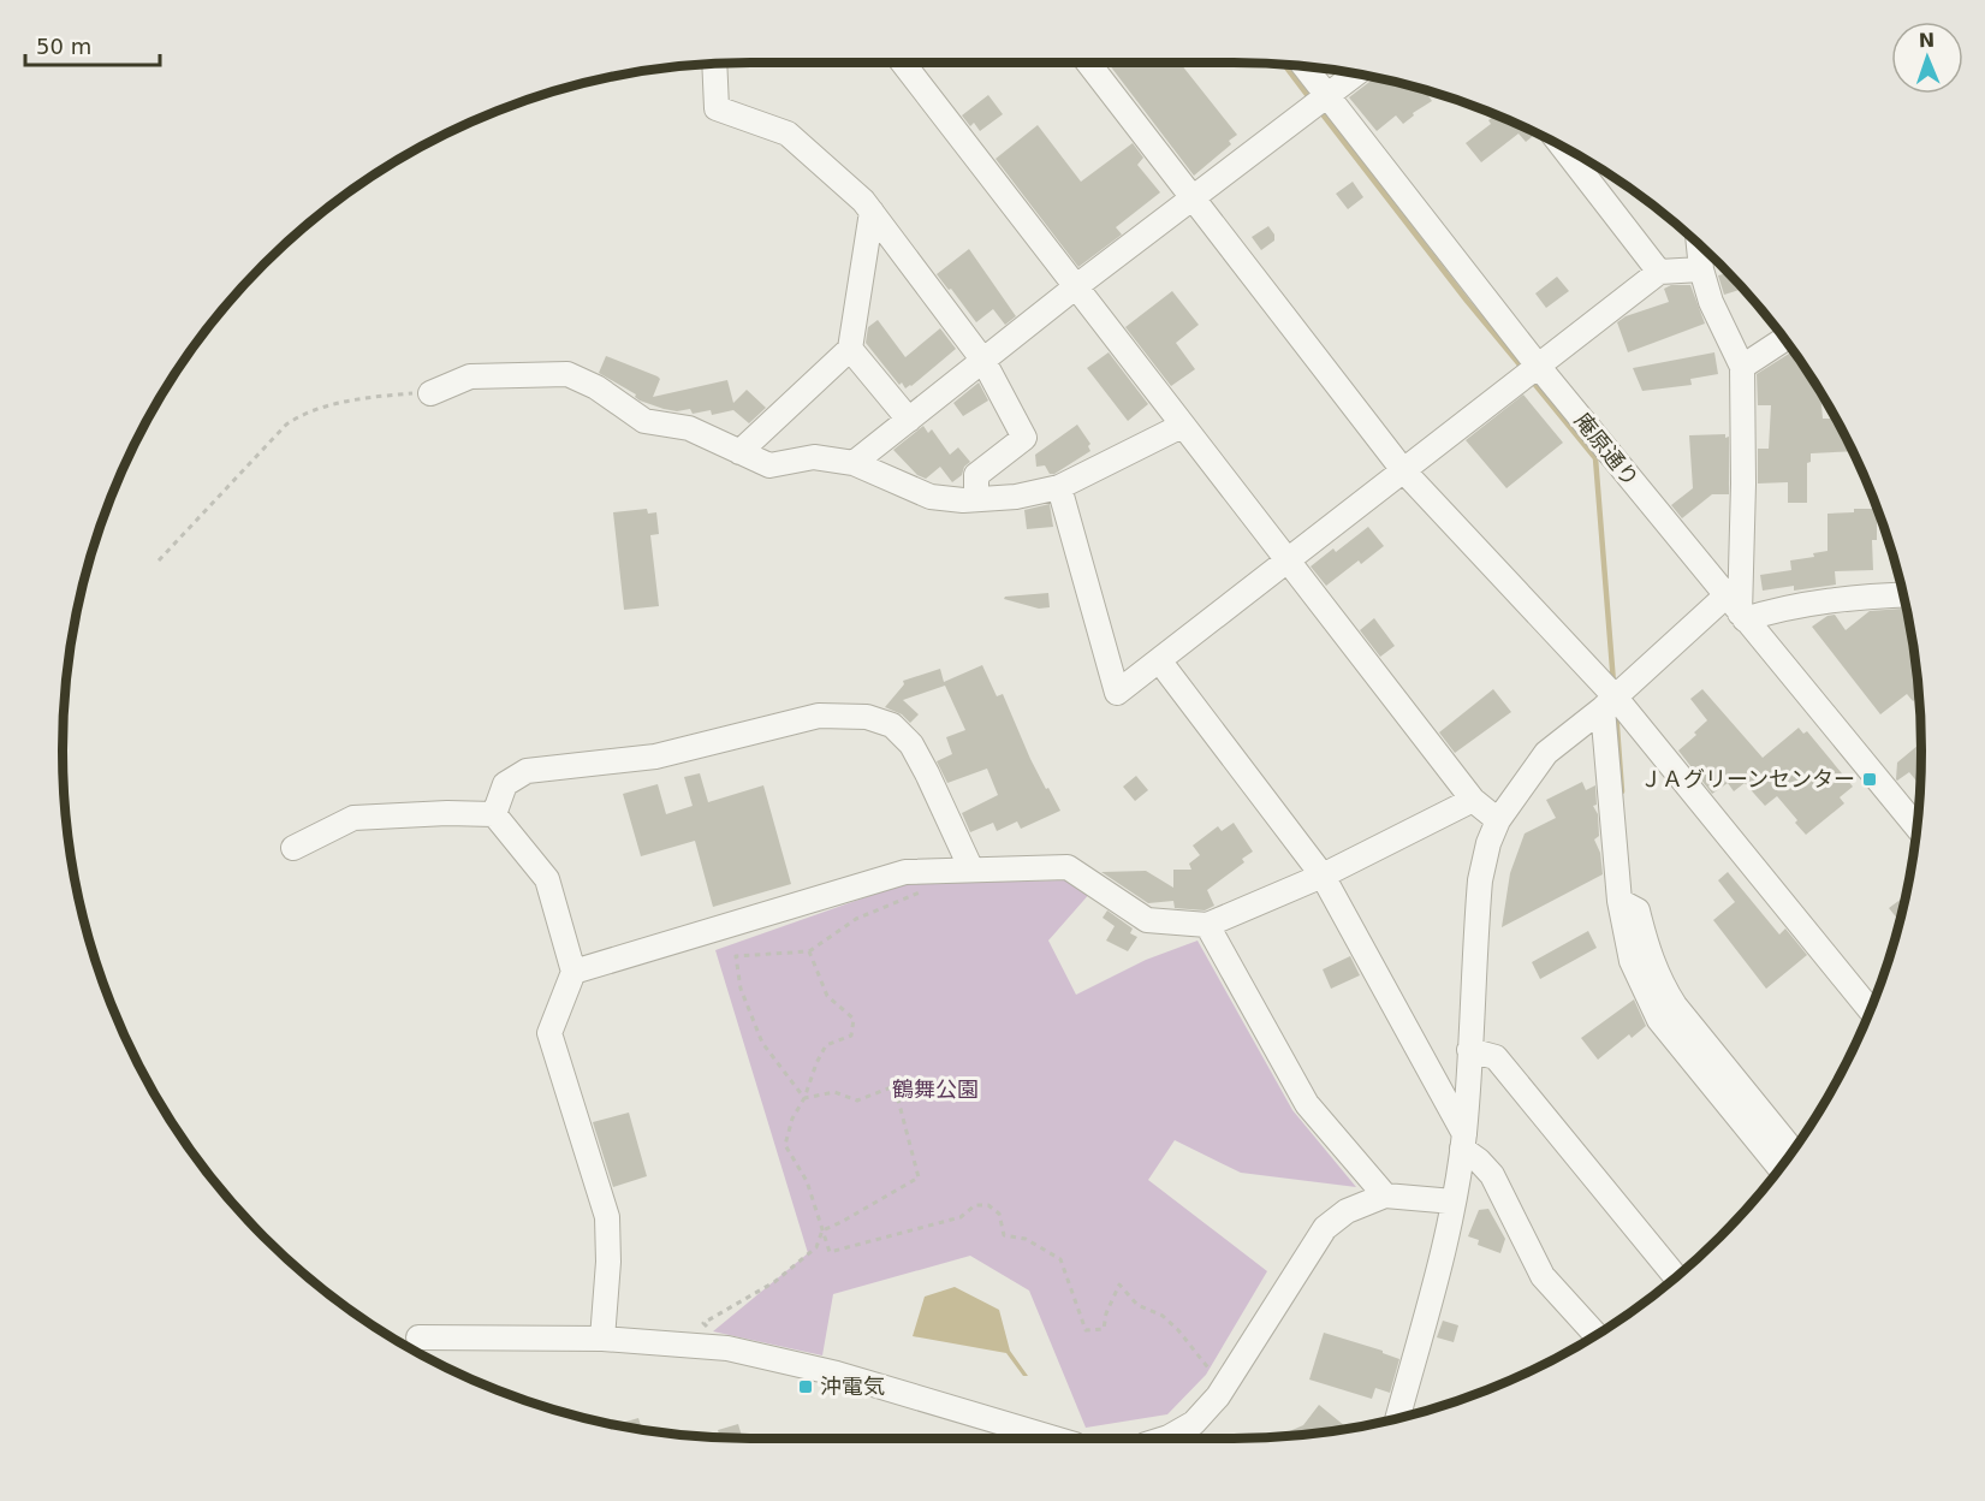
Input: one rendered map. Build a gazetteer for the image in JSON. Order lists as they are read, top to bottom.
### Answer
{
  "streets": {
    "street": ["庵原通り"]
  },
  "parks": ["鶴舞公園"],
  "places": {
    "transit": ["ＪＡグリーンセンター", "沖電気"]
  },
  "scale_bar": "50 m",
  "north": "top"
}
